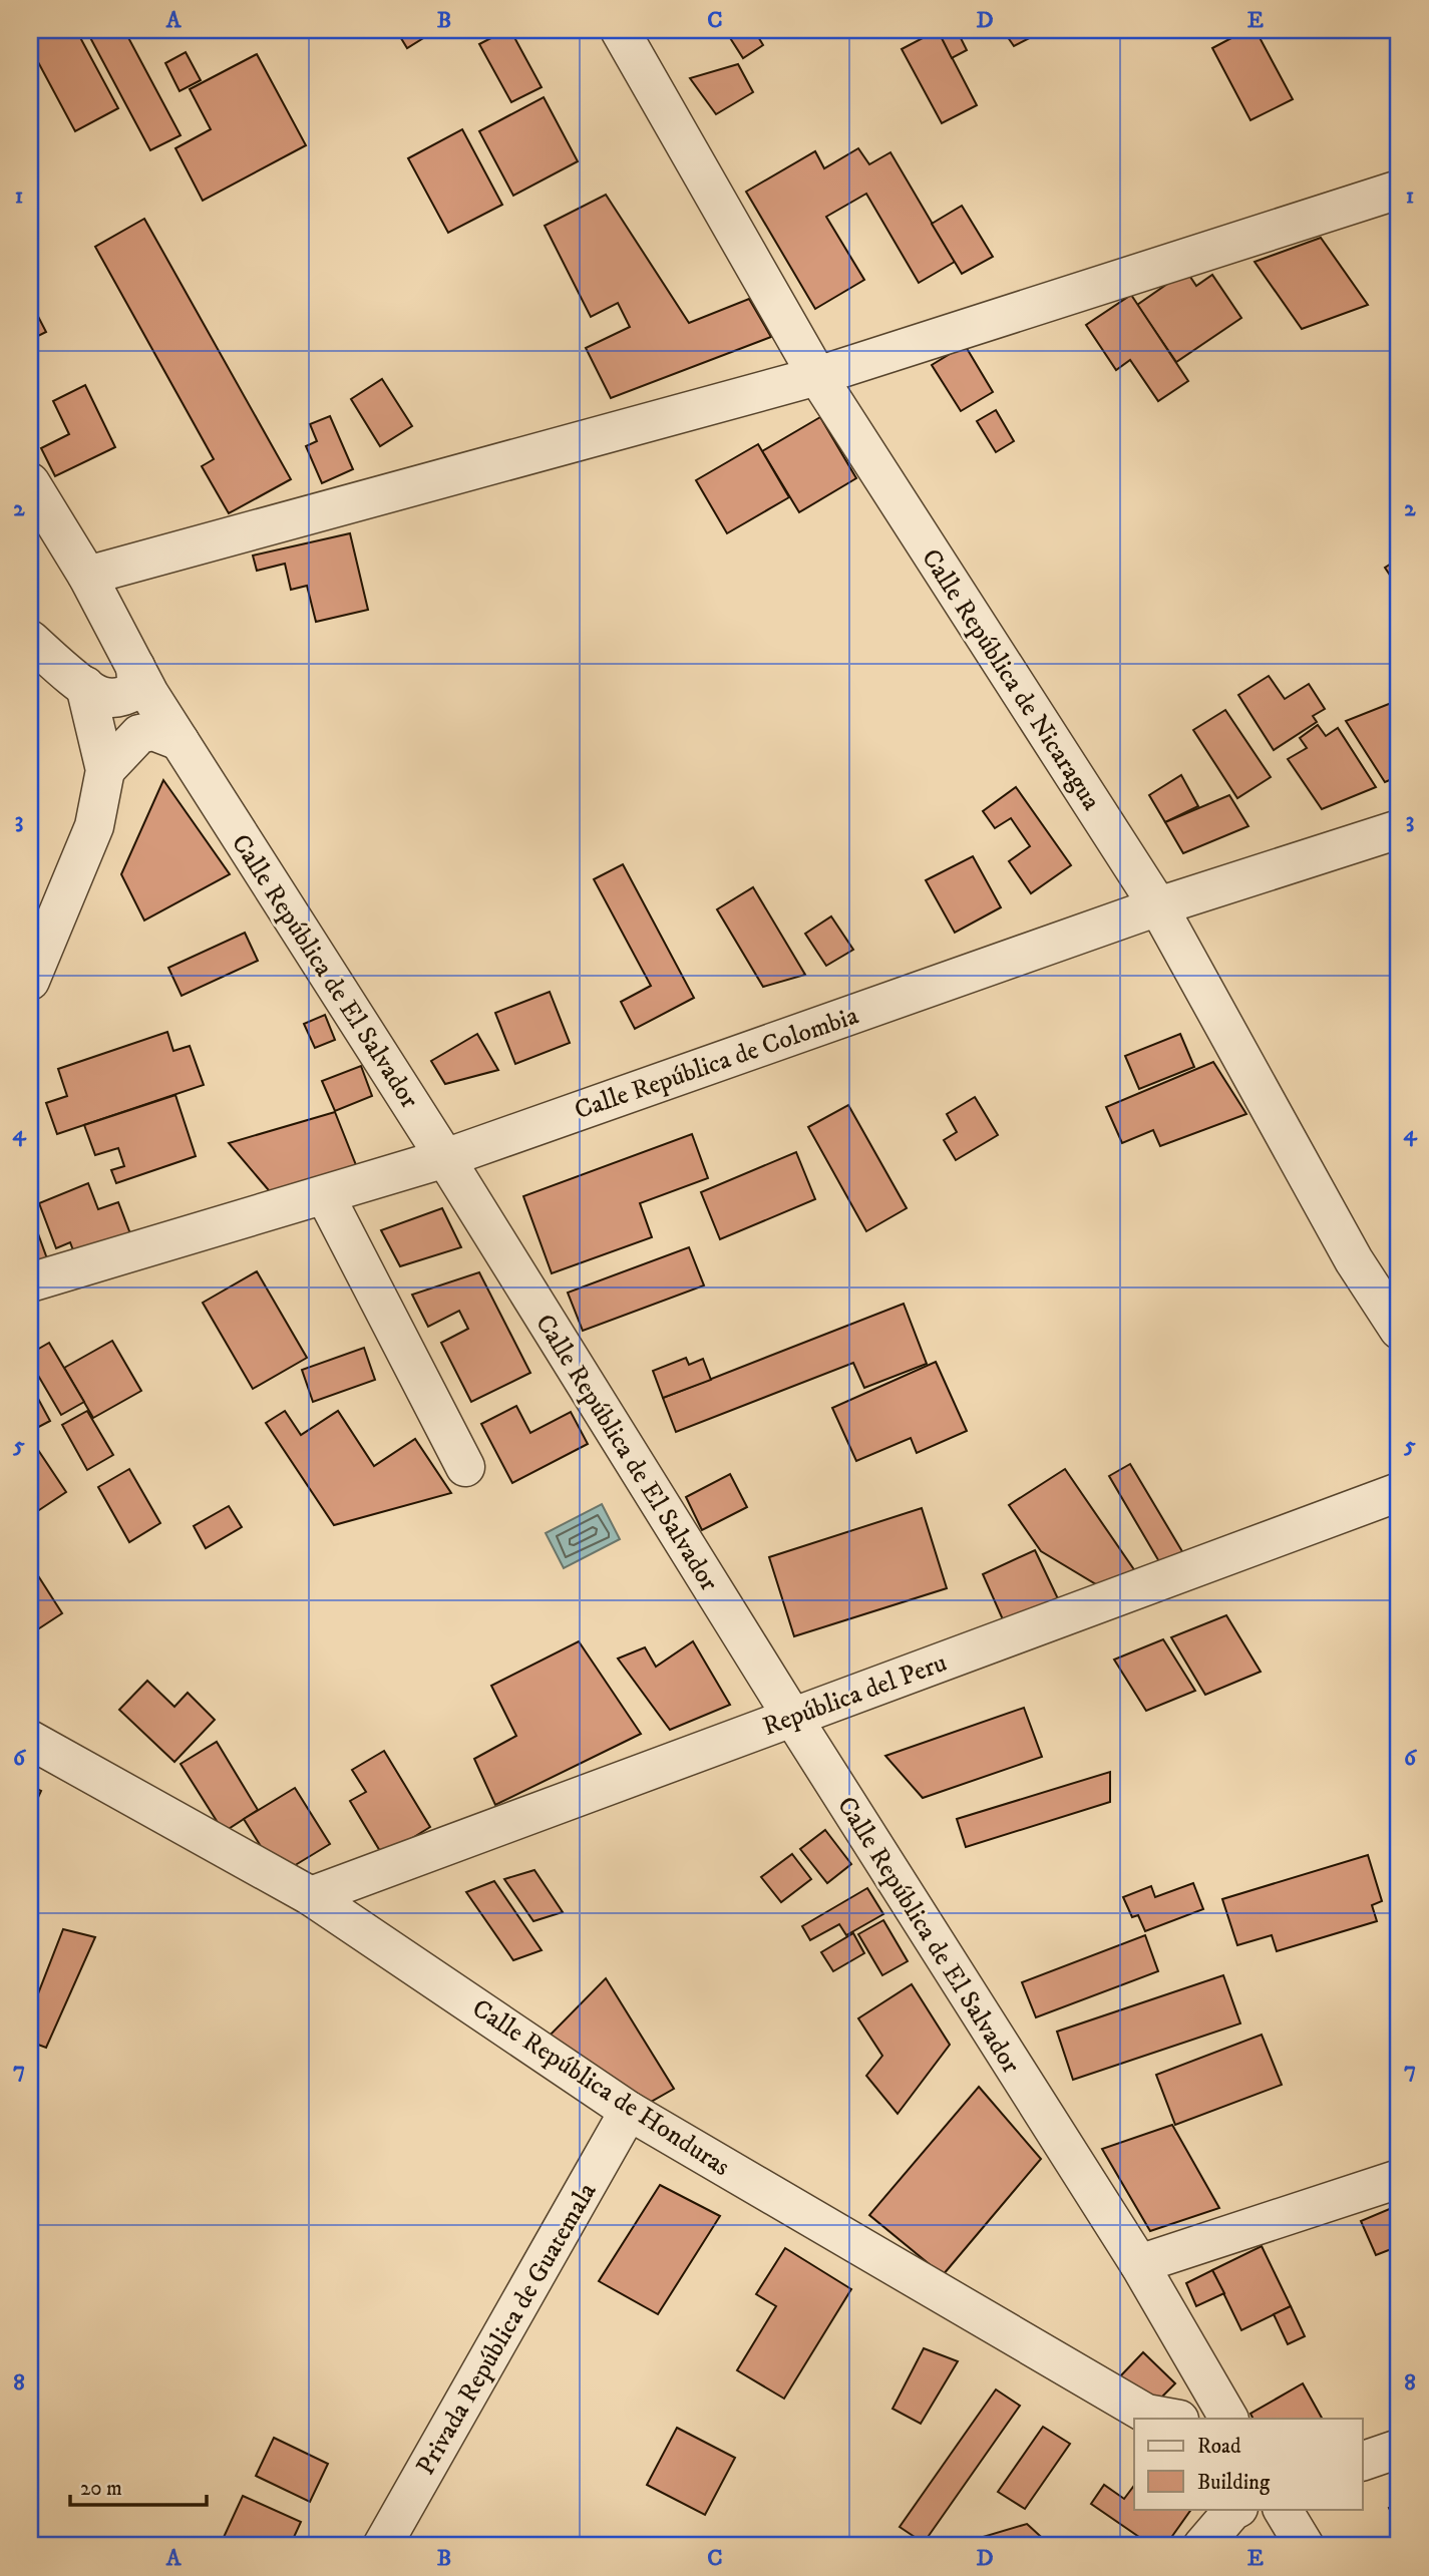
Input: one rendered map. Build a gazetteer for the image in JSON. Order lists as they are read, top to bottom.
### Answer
{
  "streets": {
    "street": [
      "Calle República de Nicaragua",
      "Calle República de El Salvador",
      "Calle República de Colombia",
      "República del Peru",
      "Calle República de Honduras",
      "Privada República de Guatemala"
    ]
  },
  "crossings": [
    ["Calle República de Nicaragua", "Calle República de Colombia"],
    ["Calle República de El Salvador", "Calle República de Colombia"],
    ["Calle República de El Salvador", "República del Peru"],
    ["República del Peru", "Calle República de Honduras"],
    ["Calle República de Honduras", "Privada República de Guatemala"]
  ],
  "legend": ["Road", "Building"],
  "scale_bar": "20 m",
  "grid": {
    "columns": [
      "A",
      "B",
      "C",
      "D",
      "E"
    ],
    "rows": [
      "1",
      "2",
      "3",
      "4",
      "5",
      "6",
      "7",
      "8"
    ]
  }
}
